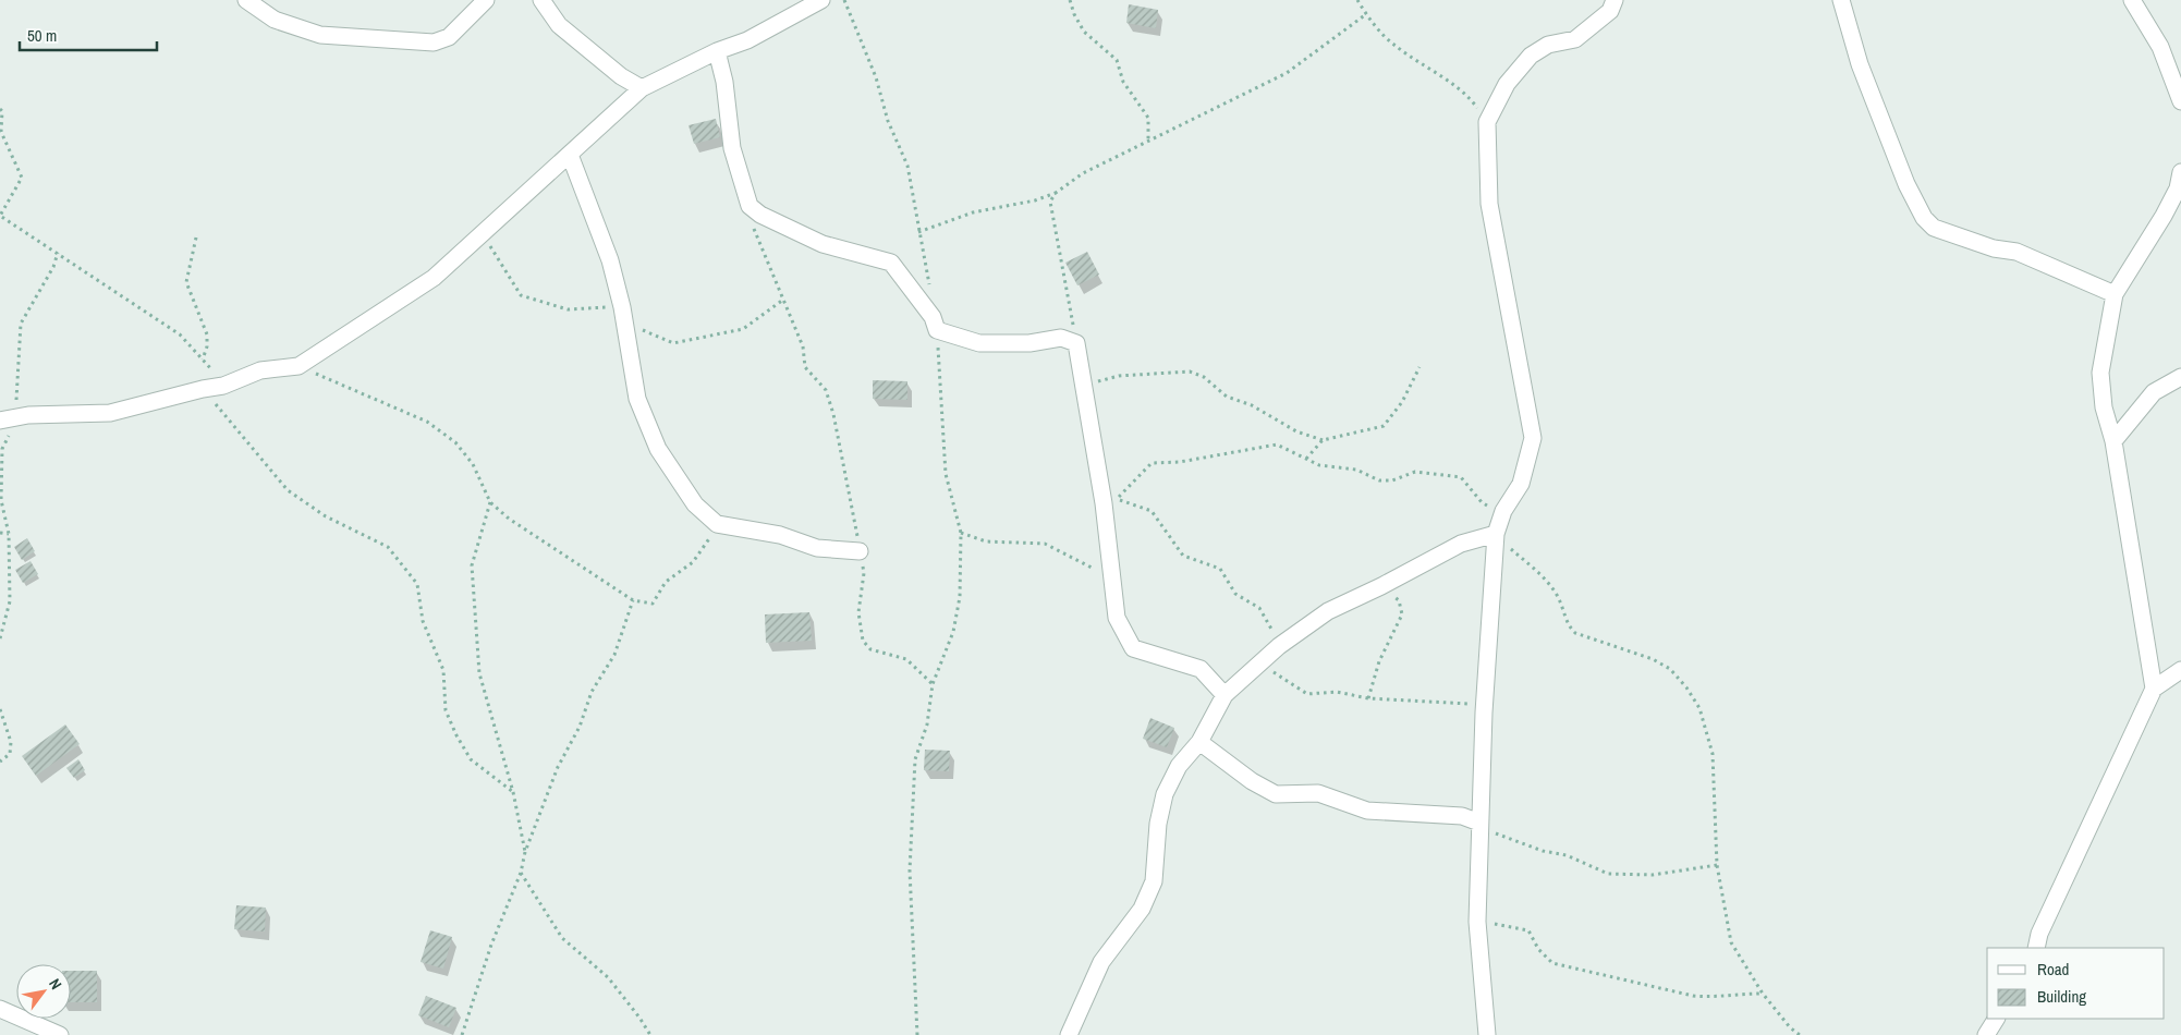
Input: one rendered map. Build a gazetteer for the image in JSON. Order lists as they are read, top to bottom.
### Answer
{
  "legend": ["Road", "Building"],
  "scale_bar": "50 m",
  "north": "top right"
}
